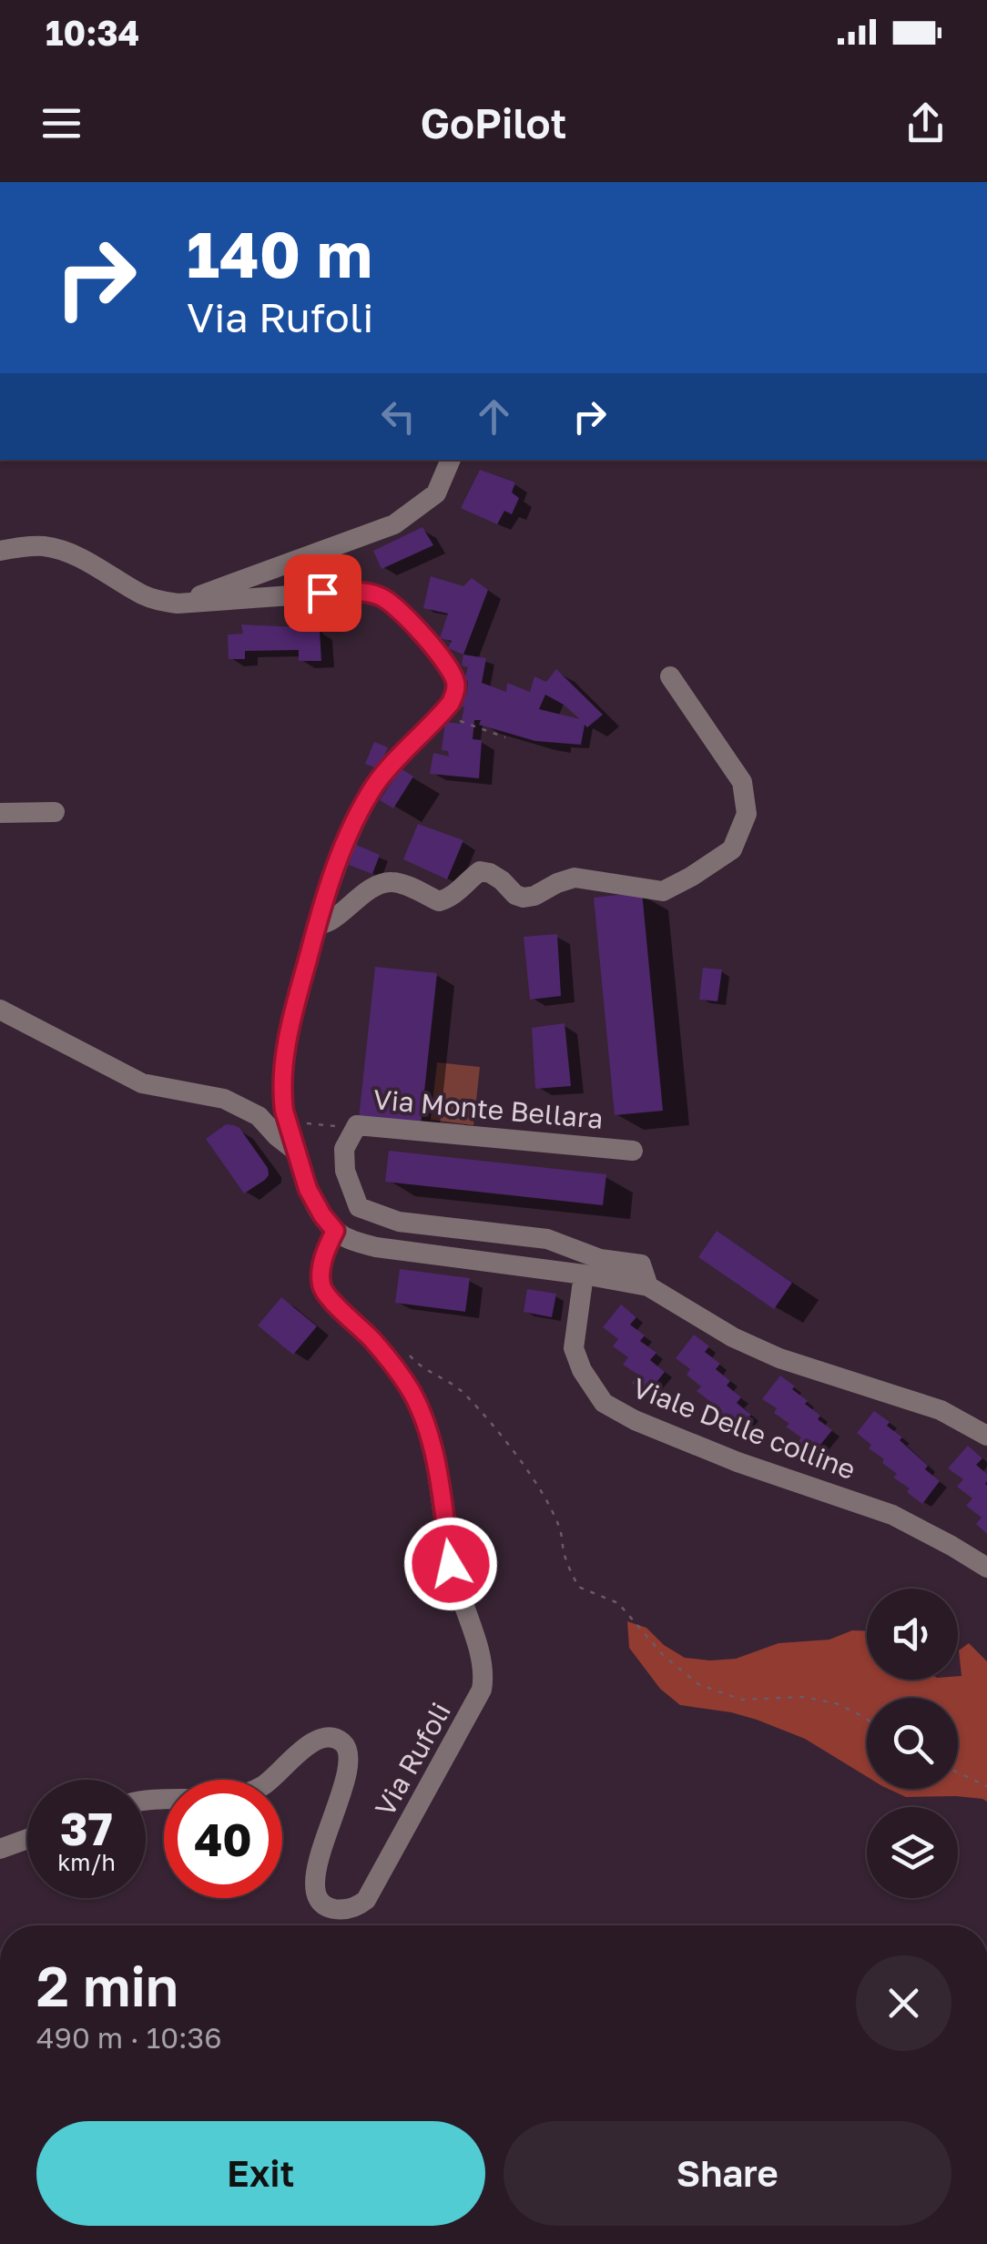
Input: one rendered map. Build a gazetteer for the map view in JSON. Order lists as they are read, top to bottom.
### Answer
{
  "streets": {
    "street": ["Via Monte Bellara", "Viale Delle colline", "Via Rufoli"]
  },
  "page": {
    "status": "10:34",
    "header": "GoPilot",
    "turn": ["140 m", "Via Rufoli"],
    "speed": "37 km/h",
    "limit": "40",
    "heading": ["2 min", "490 m · 10:36"],
    "buttons": ["Exit", "Share"]
  }
}
